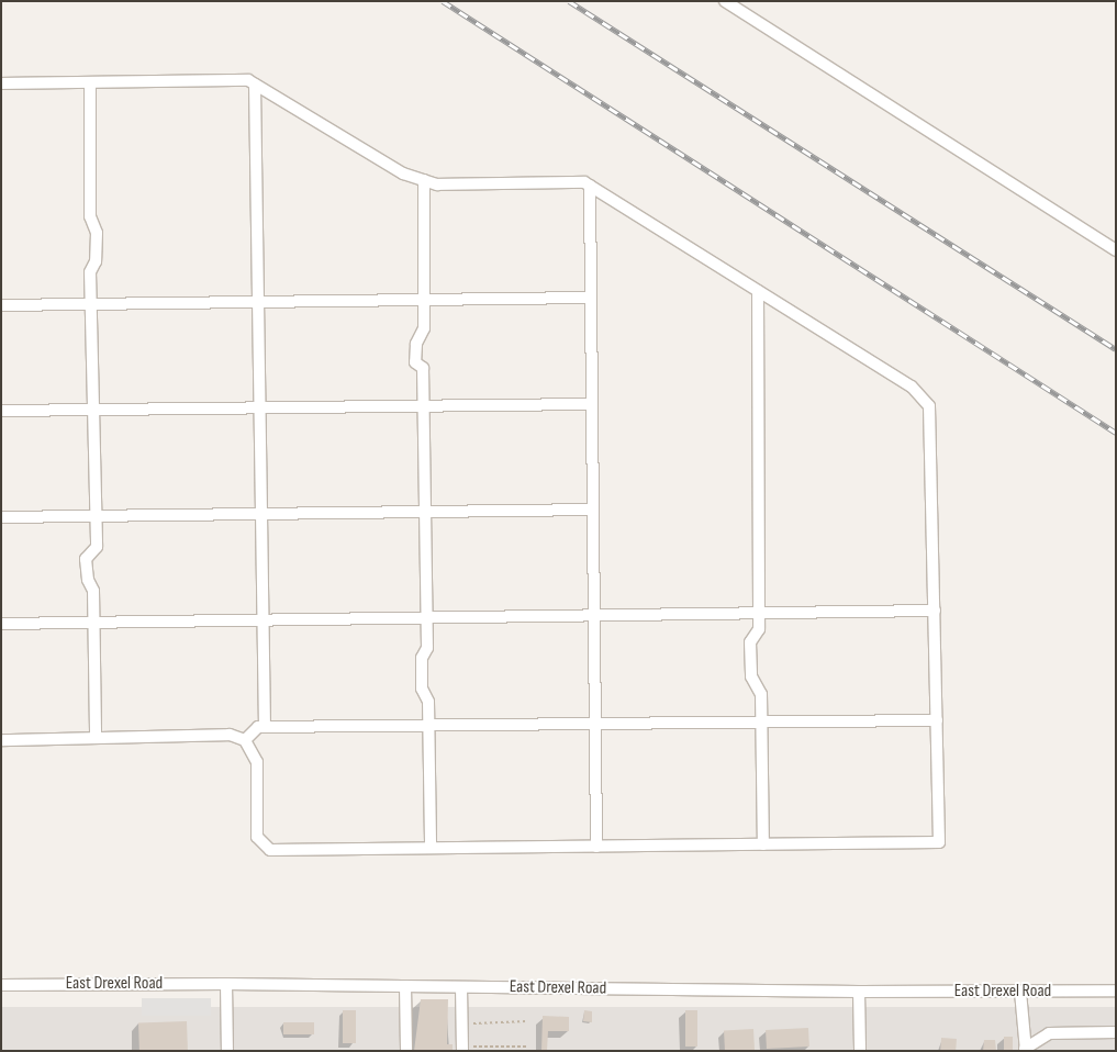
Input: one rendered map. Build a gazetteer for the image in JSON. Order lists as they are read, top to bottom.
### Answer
{
  "streets": {
    "street": ["East Drexel Road"]
  }
}
